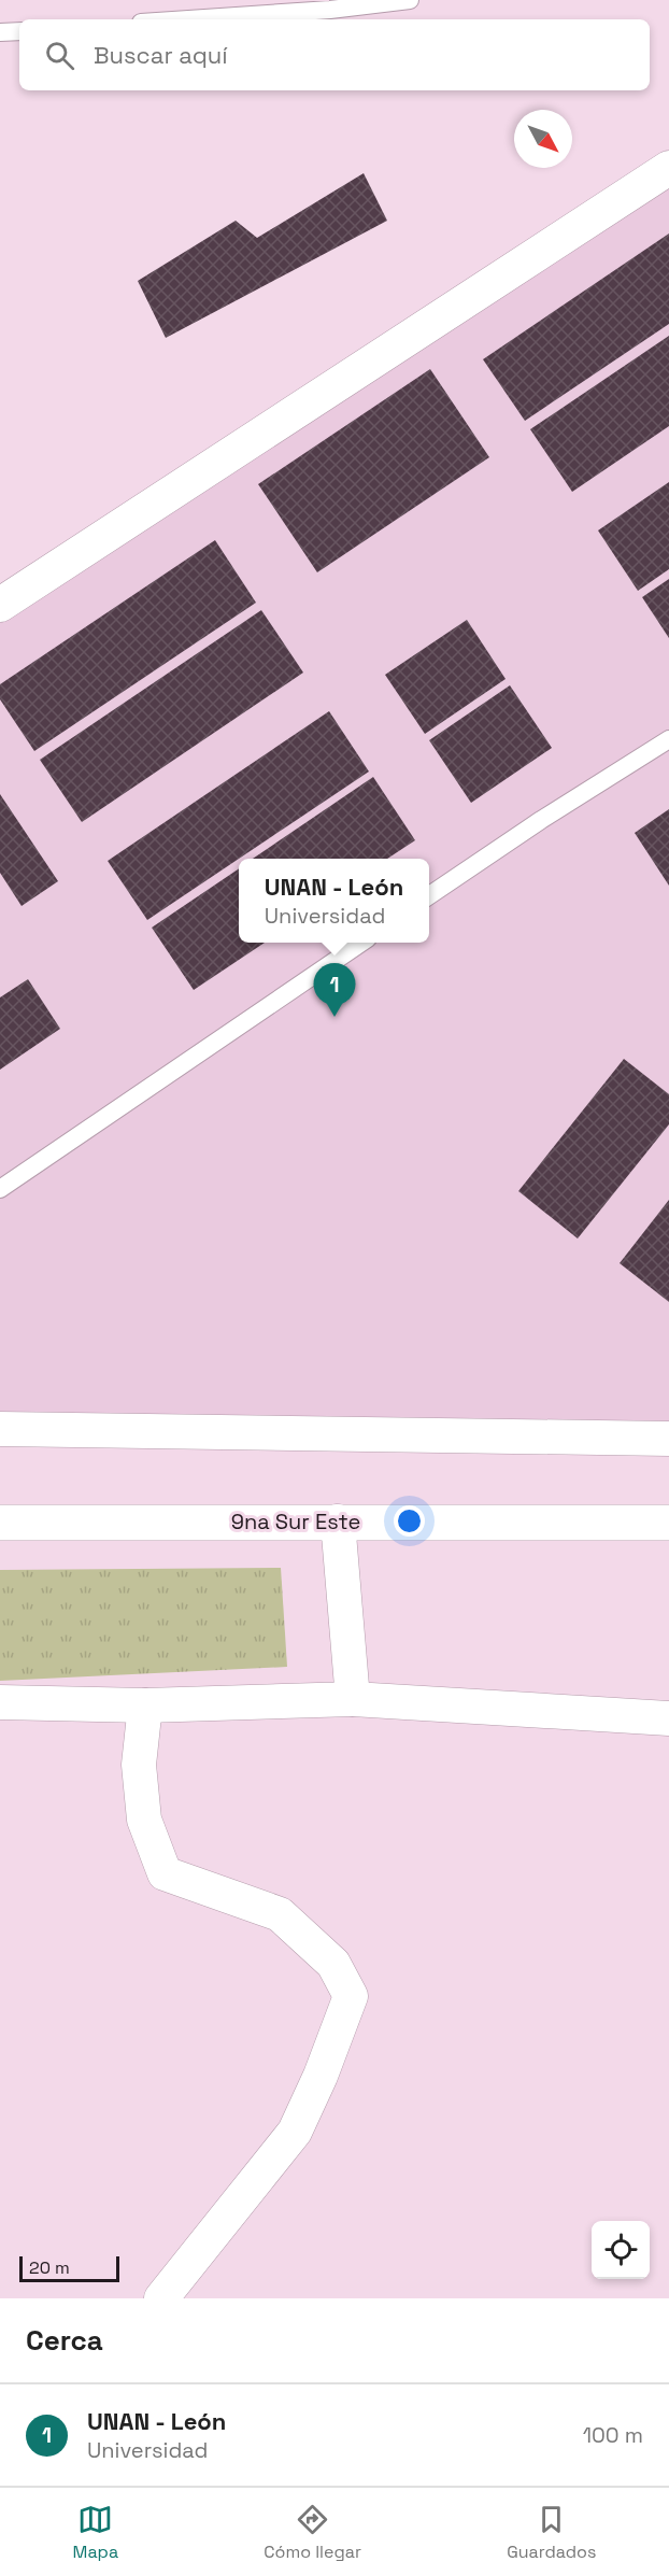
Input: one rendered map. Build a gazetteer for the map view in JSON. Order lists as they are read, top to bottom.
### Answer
{
  "streets": {
    "street": ["9na Sur Este"]
  },
  "scale_bar": "20 m",
  "north": "bottom right",
  "page": {
    "search": "Buscar aquí",
    "popup": ["UNAN - León", "Universidad"],
    "pins": "1",
    "scale": "20 m",
    "heading": "Cerca",
    "list": [
      {
        "mark": "1",
        "name": "UNAN - León",
        "note": "Universidad",
        "value": "100 m"
      }
    ],
    "nav": ["Mapa", "Cómo llegar", "Guardados"]
  }
}
